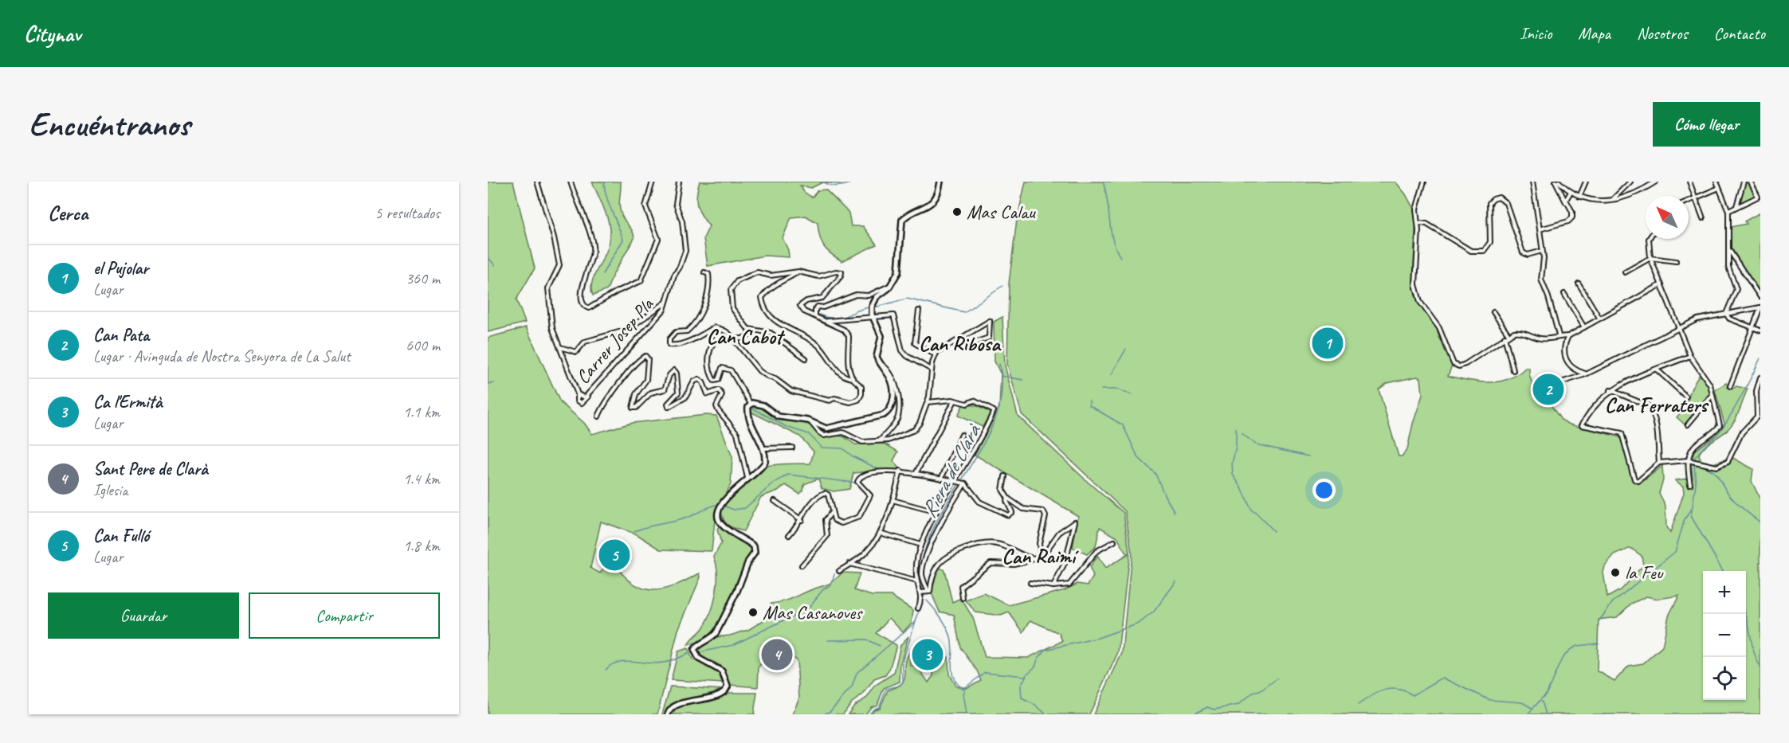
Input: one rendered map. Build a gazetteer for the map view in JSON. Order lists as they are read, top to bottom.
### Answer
{
  "streets": {
    "street": ["Carrer Josep Pla"]
  },
  "districts": [
    "Can Cabot",
    "Can Ribosa",
    "Can Ferraters",
    "Can Raimí"
  ],
  "water": ["Riera de Clarà"],
  "places": ["Mas Calau", "la Feu", "Mas Casanoves"],
  "north": "top left",
  "page": {
    "header": "Citynav",
    "nav": [
      "Inicio",
      "Mapa",
      "Nosotros",
      "Contacto"
    ],
    "buttons": [
      "Cómo llegar",
      ["Guardar", "Compartir"]
    ],
    "title": "Encuéntranos",
    "heading": ["Cerca", "5 resultados"],
    "list": [
      {
        "mark": "1",
        "name": "el Pujolar",
        "note": "Lugar",
        "value": "360 m"
      },
      {
        "mark": "2",
        "name": "Can Pata",
        "note": "Lugar · Avinguda de Nostra Senyora de La Salut",
        "value": "600 m"
      },
      {
        "mark": "3",
        "name": "Ca l'Ermità",
        "note": "Lugar",
        "value": "1.1 km"
      },
      {
        "mark": "4",
        "name": "Sant Pere de Clarà",
        "note": "Iglesia",
        "value": "1.4 km"
      },
      {
        "mark": "5",
        "name": "Can Fulló",
        "note": "Lugar",
        "value": "1.8 km"
      }
    ],
    "pins": [
      "1",
      "2",
      "5",
      "3",
      "4"
    ],
    "map_buttons": ["+", "−"]
  }
}
